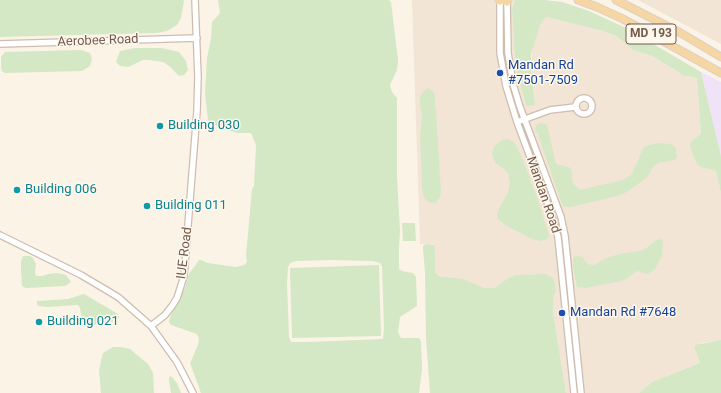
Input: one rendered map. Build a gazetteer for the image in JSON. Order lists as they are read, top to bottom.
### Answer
{
  "streets": {
    "main road": ["MD 193"],
    "street": ["Aerobee Road", "Mandan Road", "IUE Road"]
  },
  "crossings": [
    ["Aerobee Road", "IUE Road"]
  ],
  "places": [
    "Mandan Rd #7501-7509",
    "Building 030",
    "Building 006",
    "Building 011",
    "Mandan Rd #7648",
    "Building 021"
  ]
}
